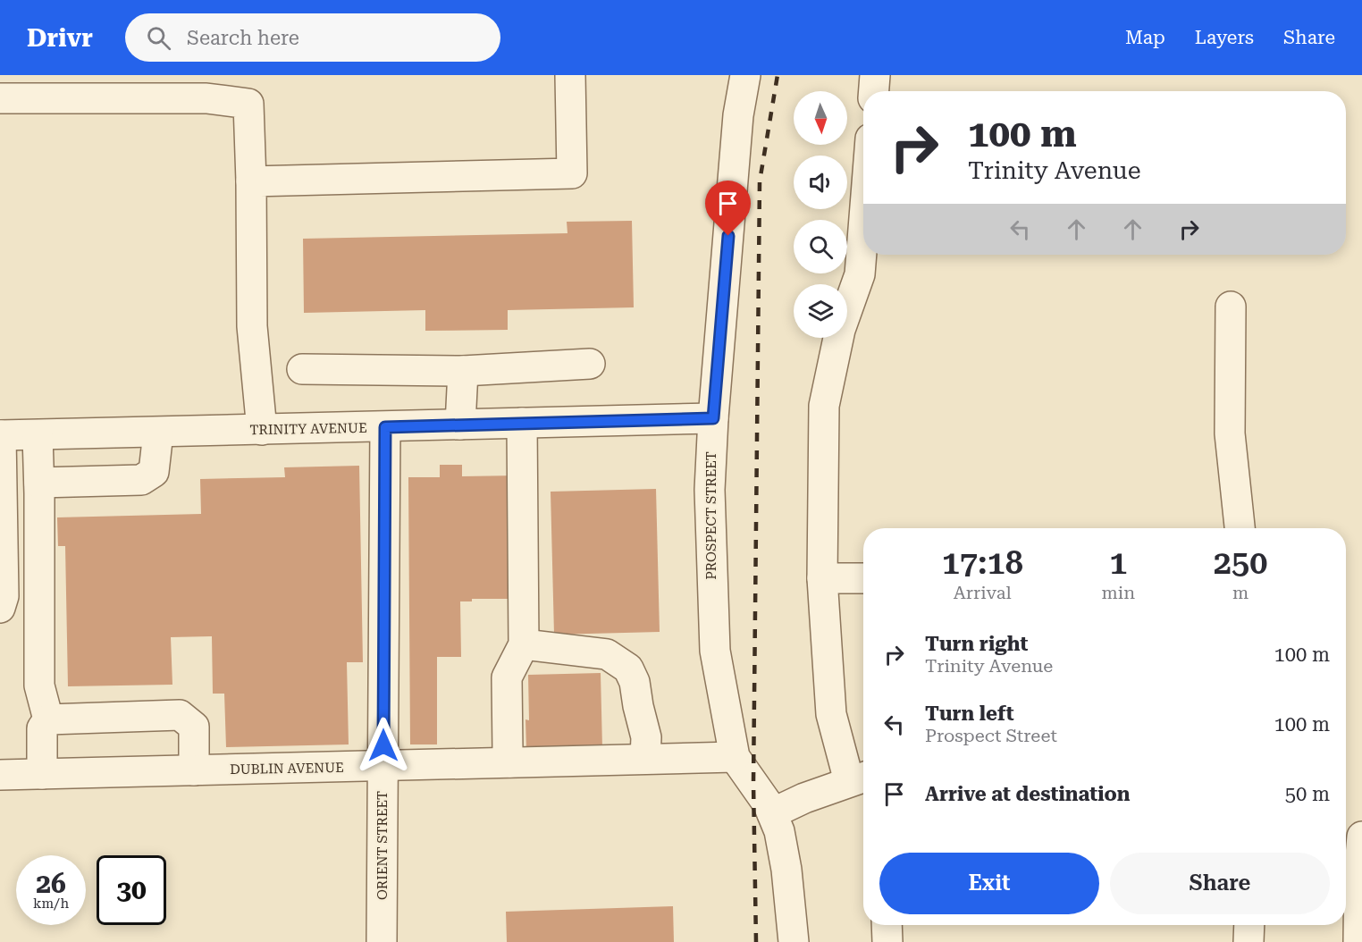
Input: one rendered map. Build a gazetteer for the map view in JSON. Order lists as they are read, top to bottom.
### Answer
{
  "streets": {
    "street": [
      "TRINITY AVENUE",
      "PROSPECT STREET",
      "DUBLIN AVENUE",
      "ORIENT STREET"
    ]
  },
  "crossings": [
    ["TRINITY AVENUE", "PROSPECT STREET"],
    ["TRINITY AVENUE", "ORIENT STREET"],
    ["PROSPECT STREET", "DUBLIN AVENUE"],
    ["DUBLIN AVENUE", "ORIENT STREET"]
  ],
  "north": "bottom",
  "page": {
    "header": "Drivr",
    "search": "Search here",
    "nav": ["Map", "Layers", "Share"],
    "turn": ["100 m", "Trinity Avenue"],
    "eta": [
      "17:18",
      "Arrival",
      "1",
      "min",
      "250",
      "m"
    ],
    "list": [
      {
        "name": "Turn right",
        "note": "Trinity Avenue",
        "value": "100 m"
      },
      {
        "name": "Turn left",
        "note": "Prospect Street",
        "value": "100 m"
      },
      {
        "name": "Arrive at destination",
        "value": "50 m"
      }
    ],
    "buttons": ["Exit", "Share"],
    "speed": "26 km/h",
    "limit": "30"
  }
}
